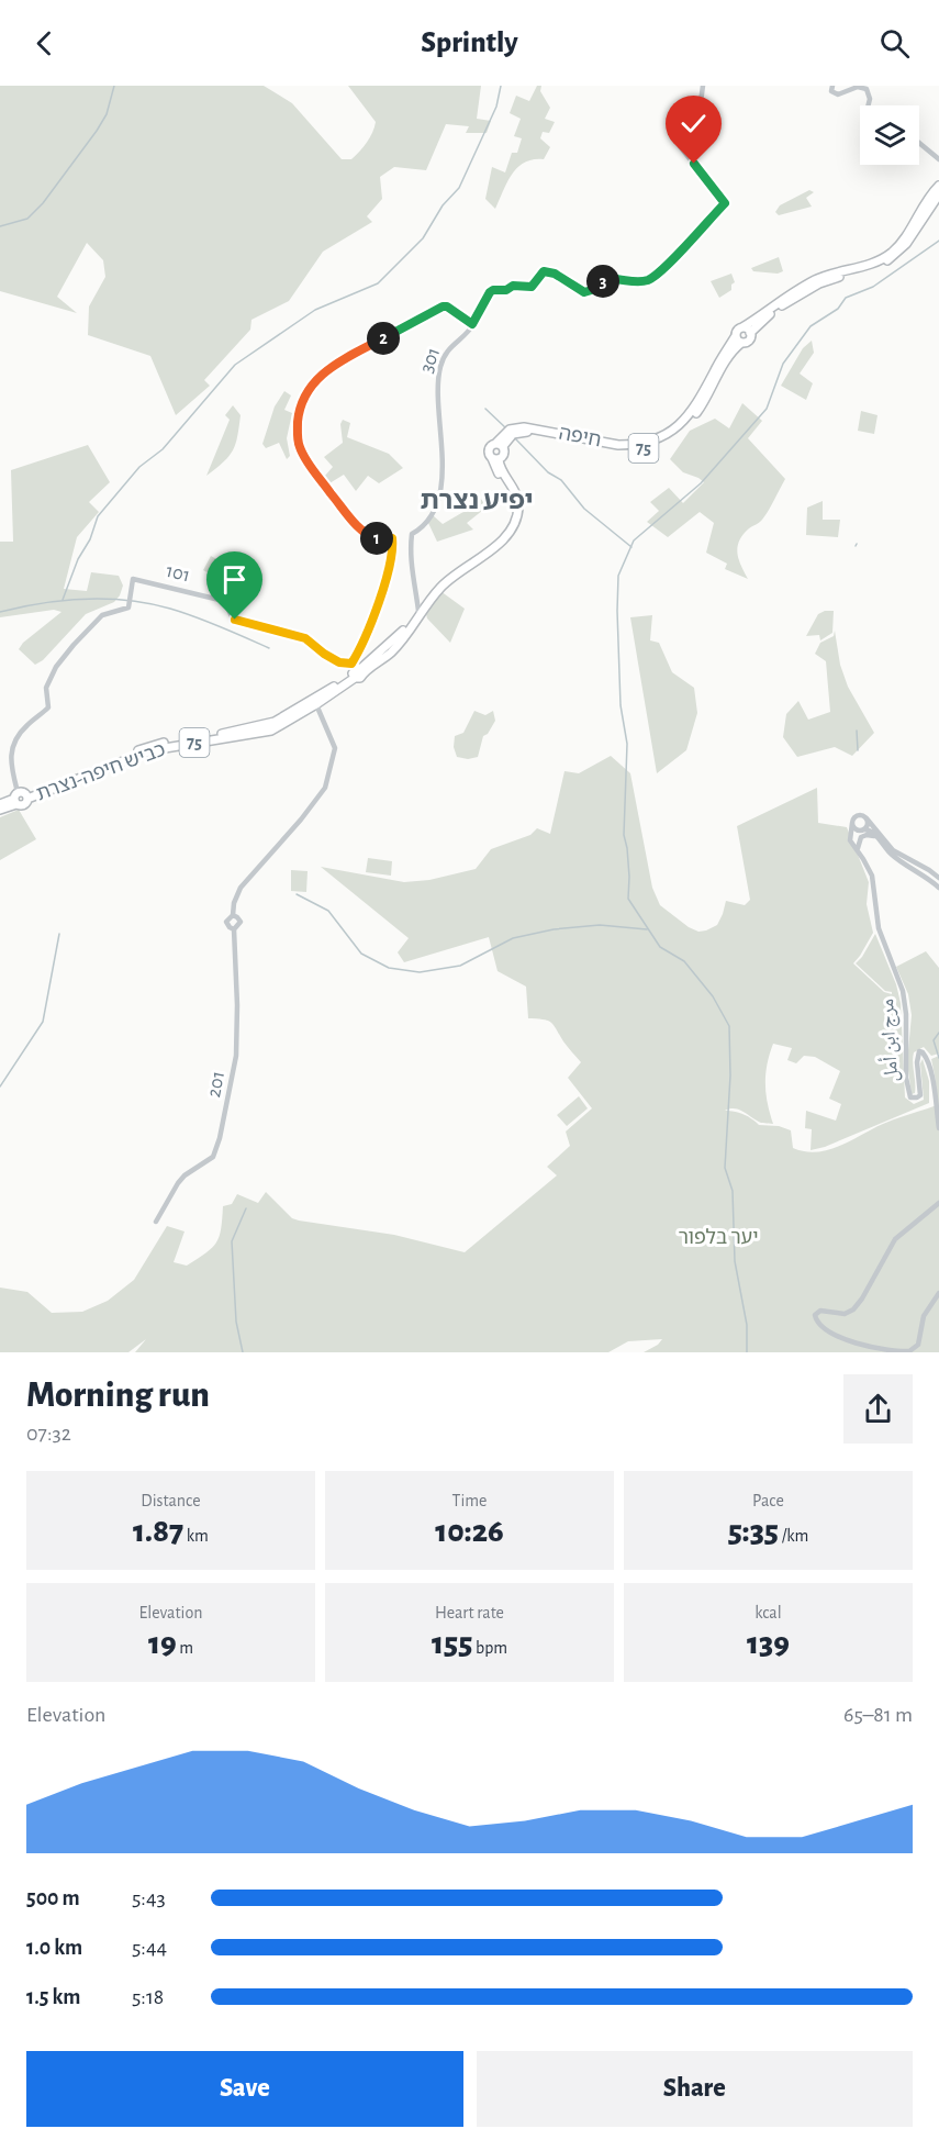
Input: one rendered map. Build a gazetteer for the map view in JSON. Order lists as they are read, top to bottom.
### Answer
{
  "streets": {
    "highway": ["חיפה", "75", "כביש חיפה-נצרת"],
    "street": [
      "301",
      "101",
      "مرج ابن أمل",
      "201"
    ]
  },
  "crossings": [
    ["301", "75"],
    ["75", "101"],
    ["75", "כביש חיפה-נצרת"],
    ["101", "כביש חיפה-נצרת"]
  ],
  "districts": ["יפיע נצרת"],
  "parks": ["יער בלפור"],
  "page": {
    "header": "Sprintly",
    "pins": ["3", "2", "1"],
    "heading": ["Morning run", "07:32"],
    "stats": [
      ["Distance", "1.87 km"],
      ["Time", "10:26"],
      ["Pace", "5:35 /km"],
      ["Elevation", "19 m"],
      ["Heart rate", "155 bpm"],
      ["kcal", "139"]
    ],
    "chart": ["Elevation", "65–81 m"],
    "list": [
      {
        "name": "500 m",
        "note": "5:43"
      },
      {
        "name": "1.0 km",
        "note": "5:44"
      },
      {
        "name": "1.5 km",
        "note": "5:18"
      }
    ],
    "buttons": ["Save", "Share"]
  }
}
